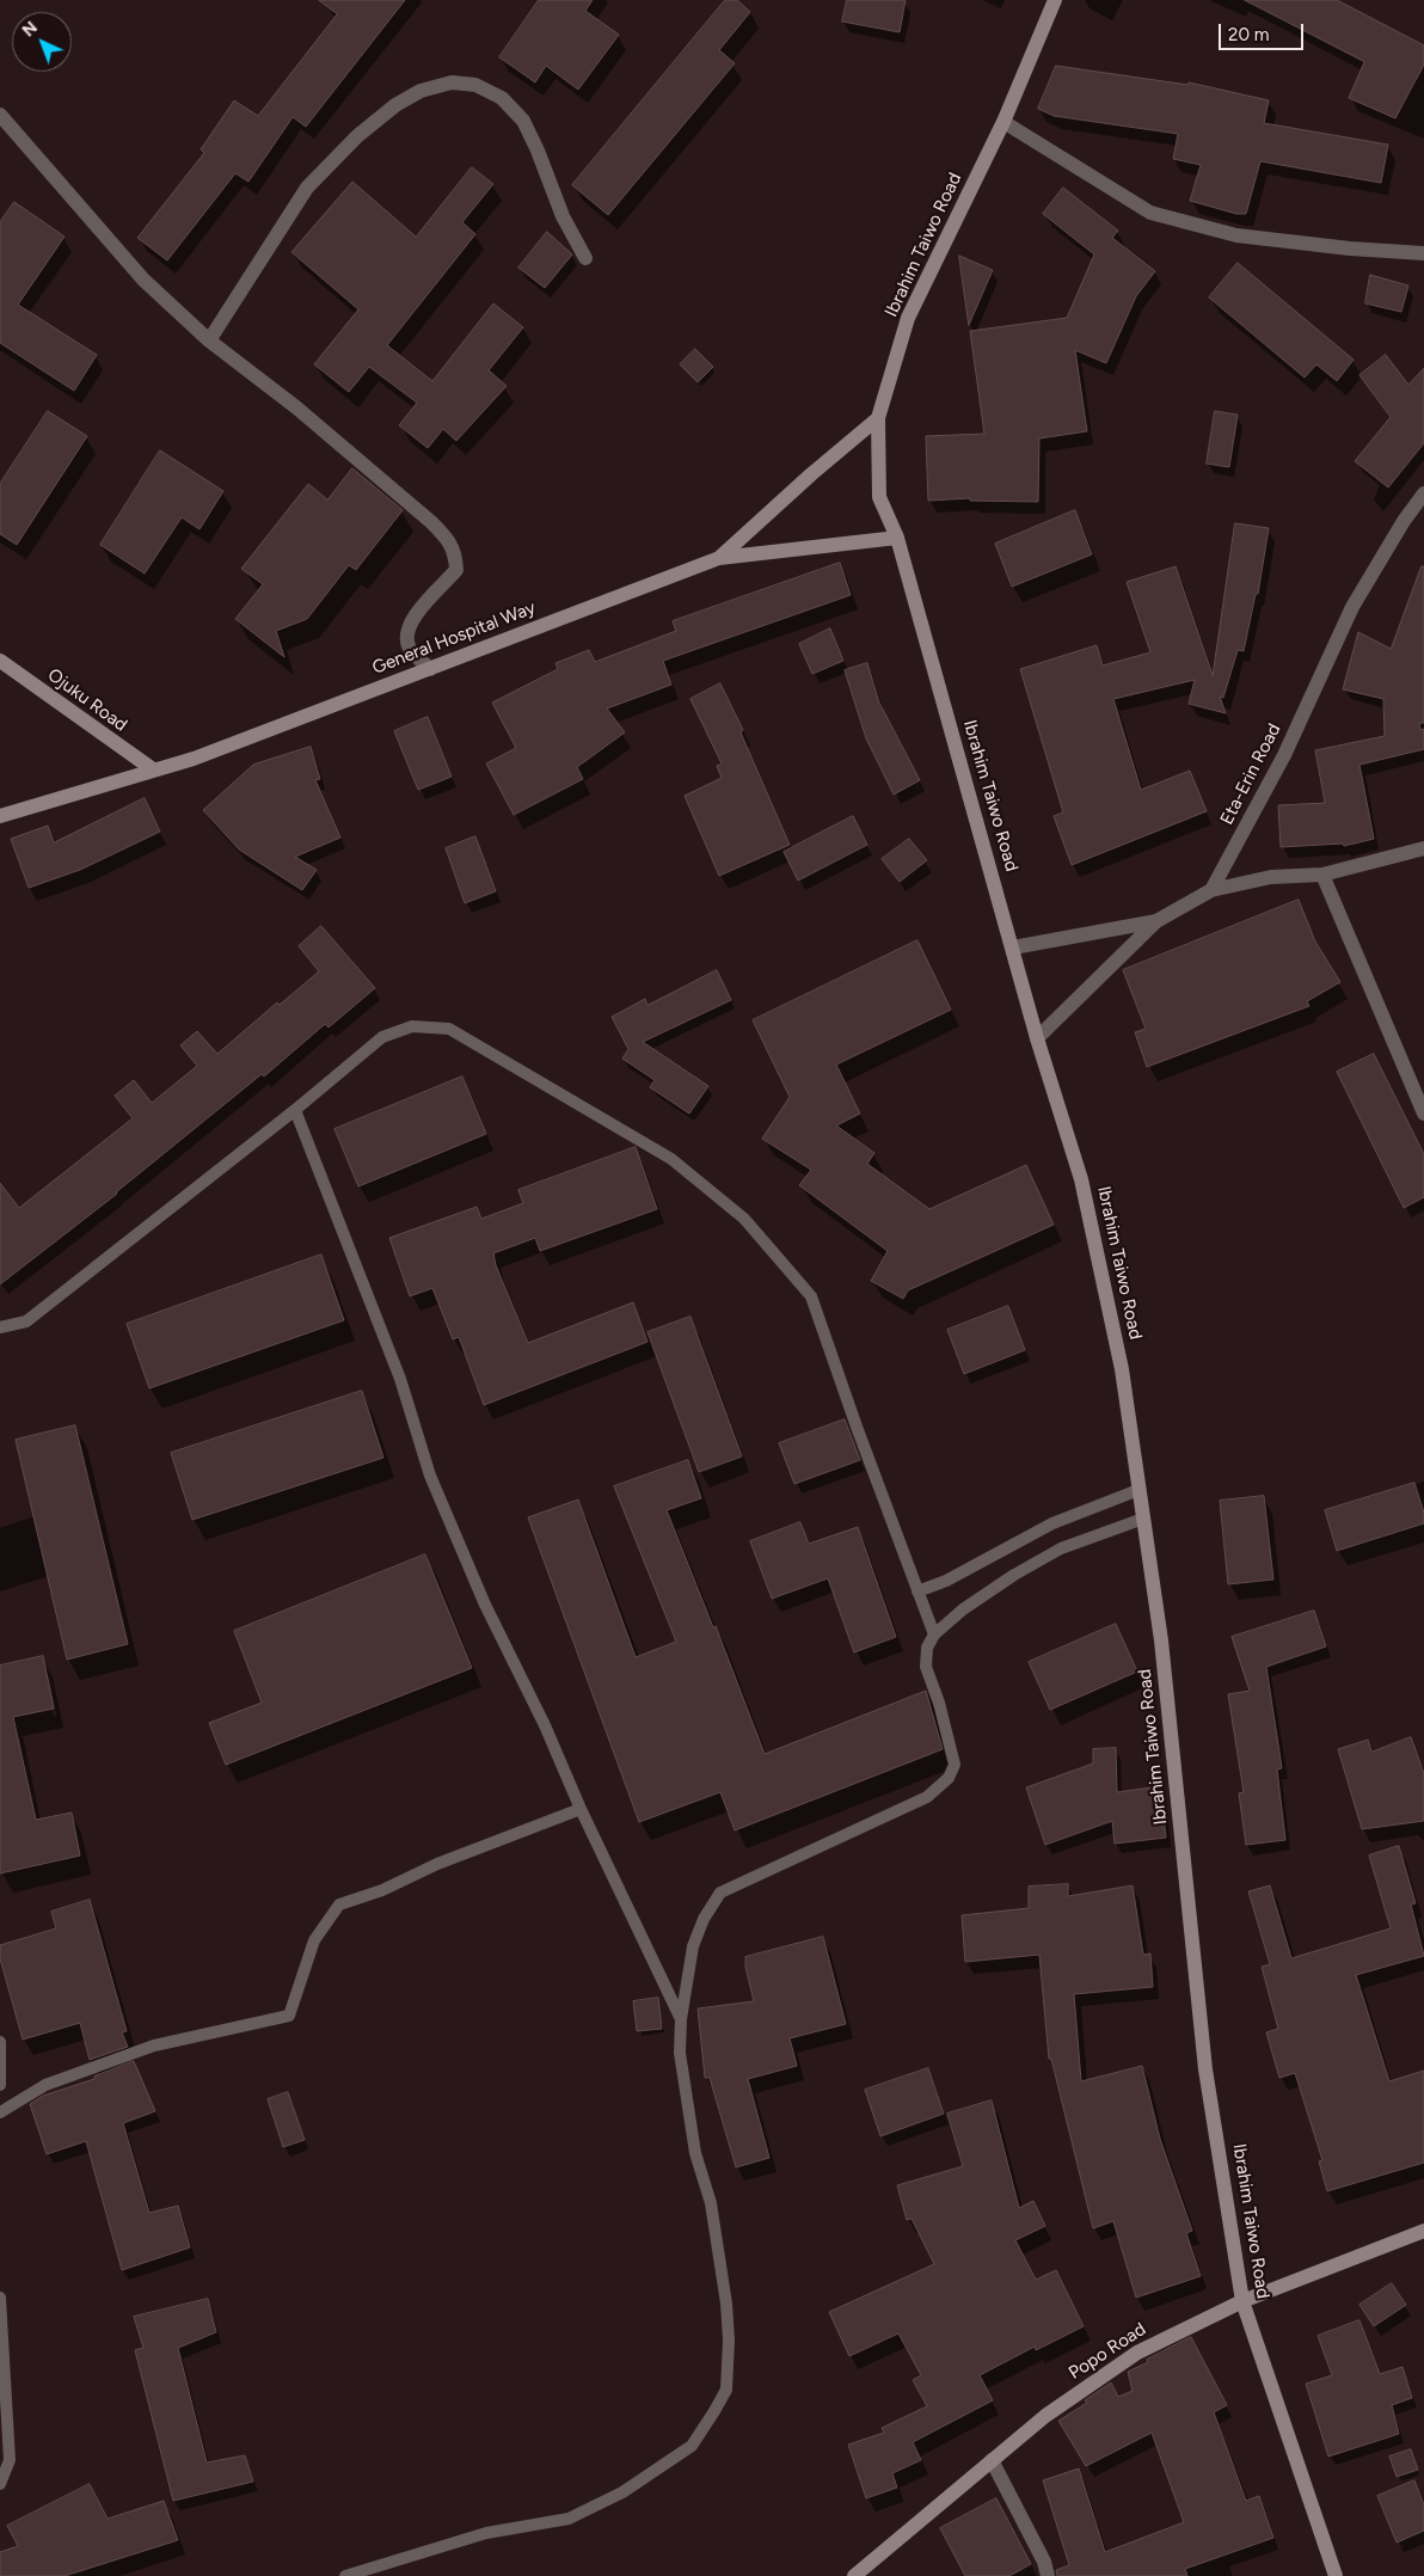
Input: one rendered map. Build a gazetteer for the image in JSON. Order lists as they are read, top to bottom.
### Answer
{
  "streets": {
    "main road": [
      "Ibrahim Taiwo Road",
      "General Hospital Way",
      "Ojuku Road",
      "Popo Road"
    ],
    "street": ["Eta-Erin Road"]
  },
  "crossings": [
    ["Ibrahim Taiwo Road", "General Hospital Way"],
    ["Ibrahim Taiwo Road", "Popo Road"],
    ["General Hospital Way", "Ojuku Road"]
  ],
  "scale_bar": "20 m",
  "north": "top left"
}
